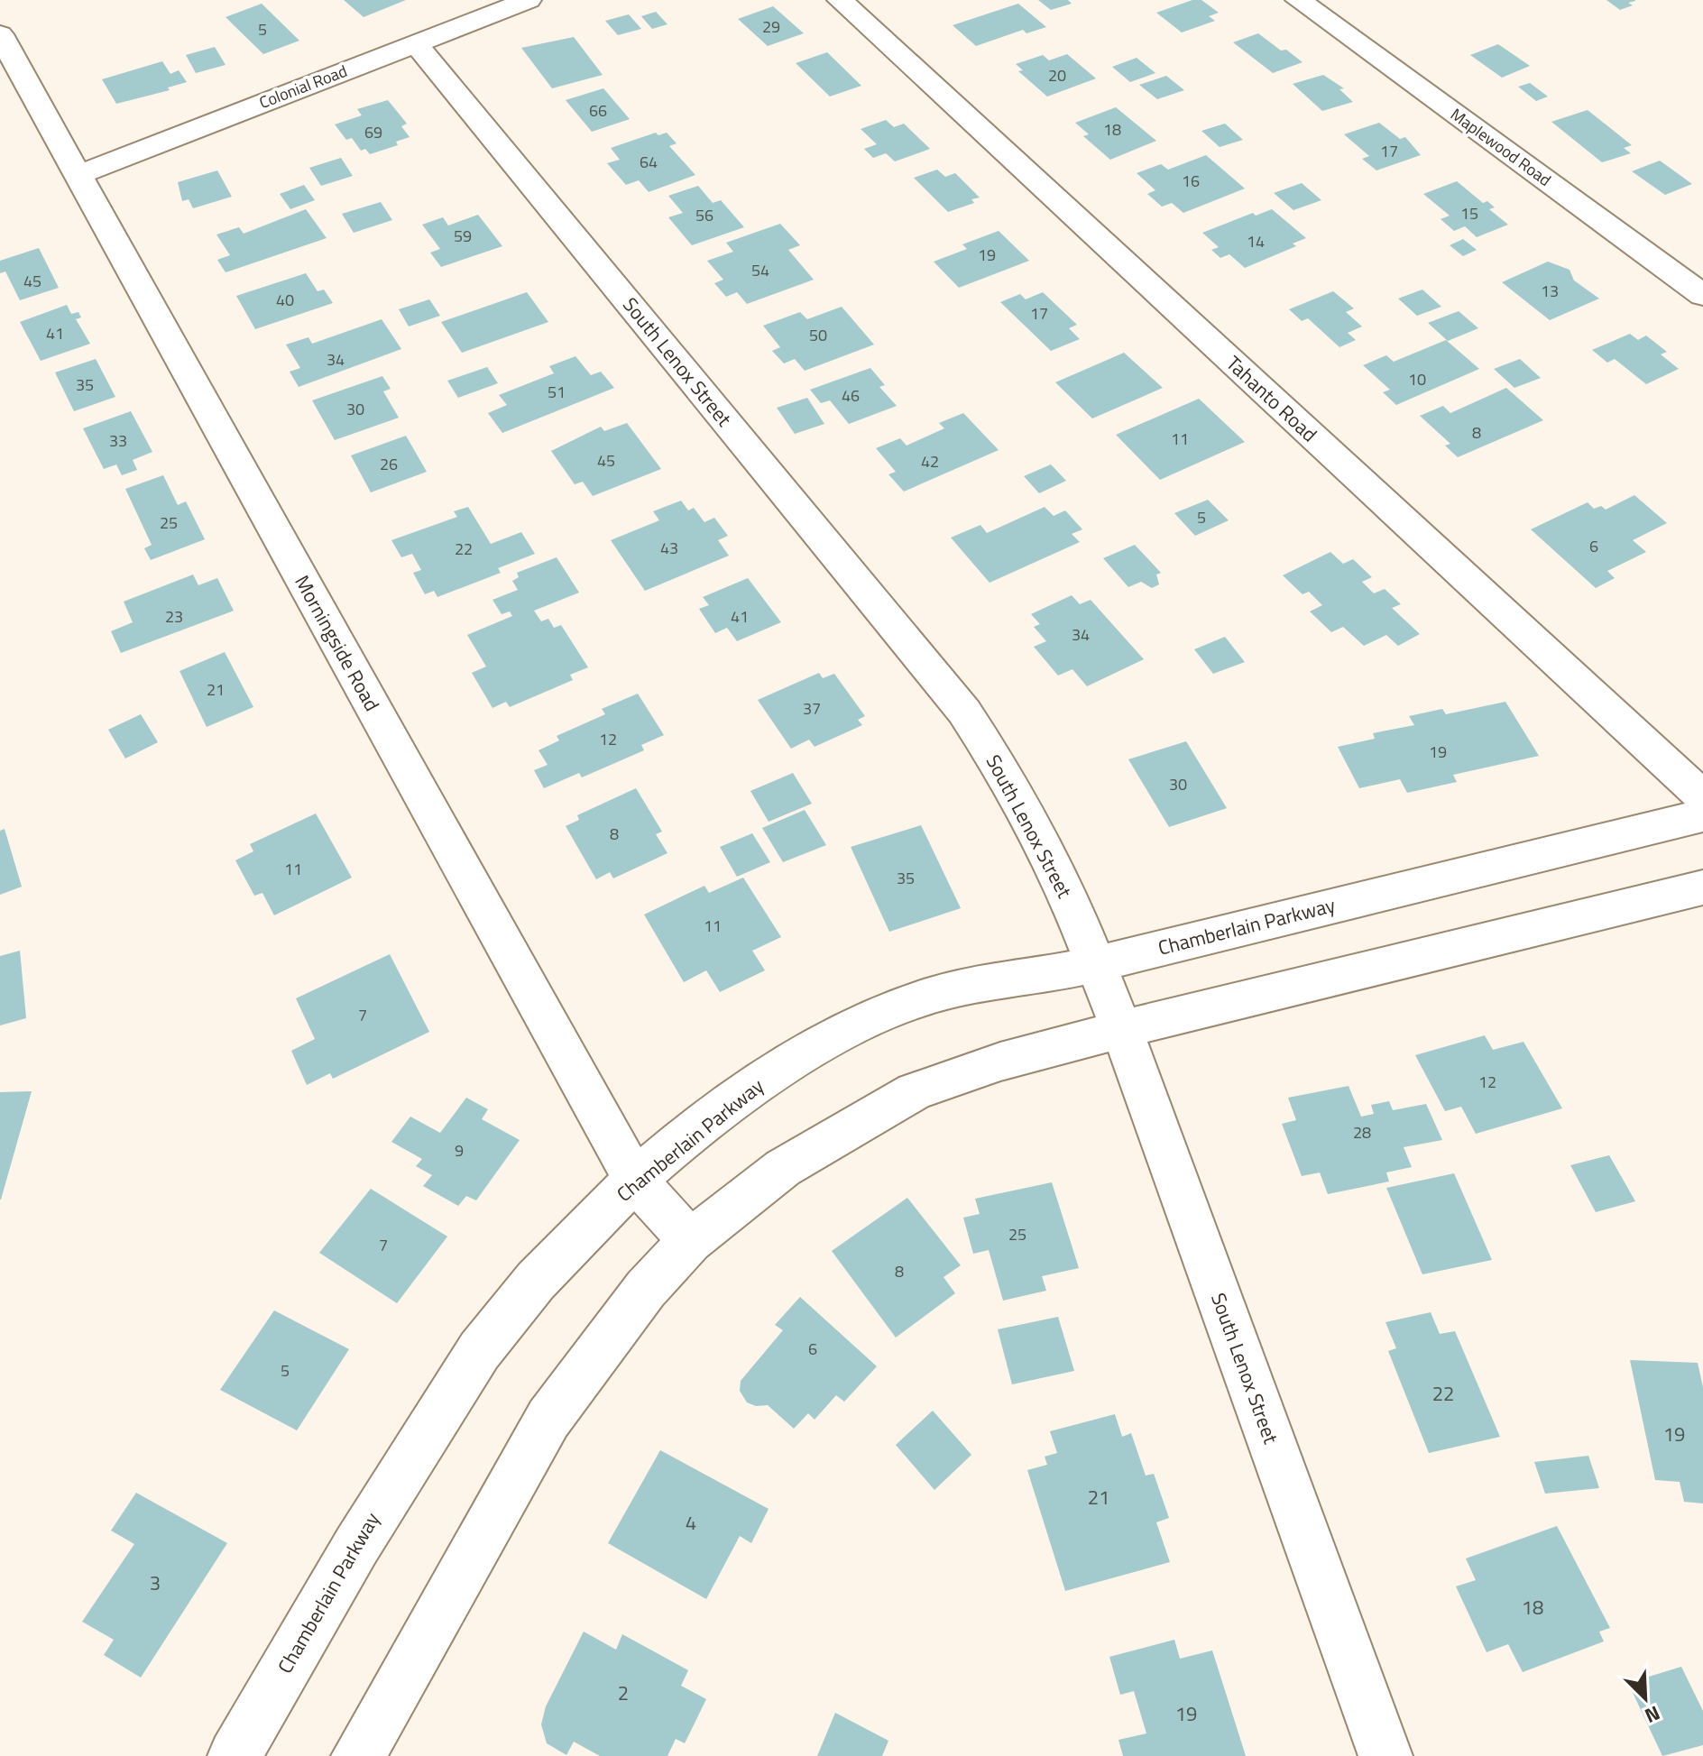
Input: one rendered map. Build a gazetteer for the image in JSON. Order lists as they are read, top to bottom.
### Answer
{
  "streets": {
    "street": [
      "Colonial Road",
      "Maplewood Road",
      "South Lenox Street",
      "Tahanto Road",
      "Morningside Road",
      "Chamberlain Parkway"
    ]
  },
  "crossings": [
    ["Colonial Road", "South Lenox Street"],
    ["Colonial Road", "Morningside Road"],
    ["South Lenox Street", "Chamberlain Parkway"],
    ["Morningside Road", "Chamberlain Parkway"]
  ],
  "house_numbers": [
    "29",
    "5",
    "20",
    "66",
    "18",
    "69",
    "17",
    "64",
    "16",
    "15",
    "56",
    "59",
    "14",
    "19",
    "54",
    "45",
    "13",
    "40",
    "17",
    "41",
    "50",
    "34",
    "10",
    "35",
    "51",
    "46",
    "30",
    "8",
    "11",
    "33",
    "45",
    "42",
    "26",
    "5",
    "25",
    "6",
    "43",
    "22",
    "23",
    "41",
    "34",
    "21",
    "37",
    "12",
    "19",
    "30",
    "8",
    "11",
    "35",
    "11",
    "7",
    "12",
    "28",
    "9",
    "25",
    "7",
    "8",
    "6",
    "5",
    "22",
    "19",
    "21",
    "4",
    "3",
    "18",
    "2",
    "19"
  ],
  "north": "bottom right"
}
